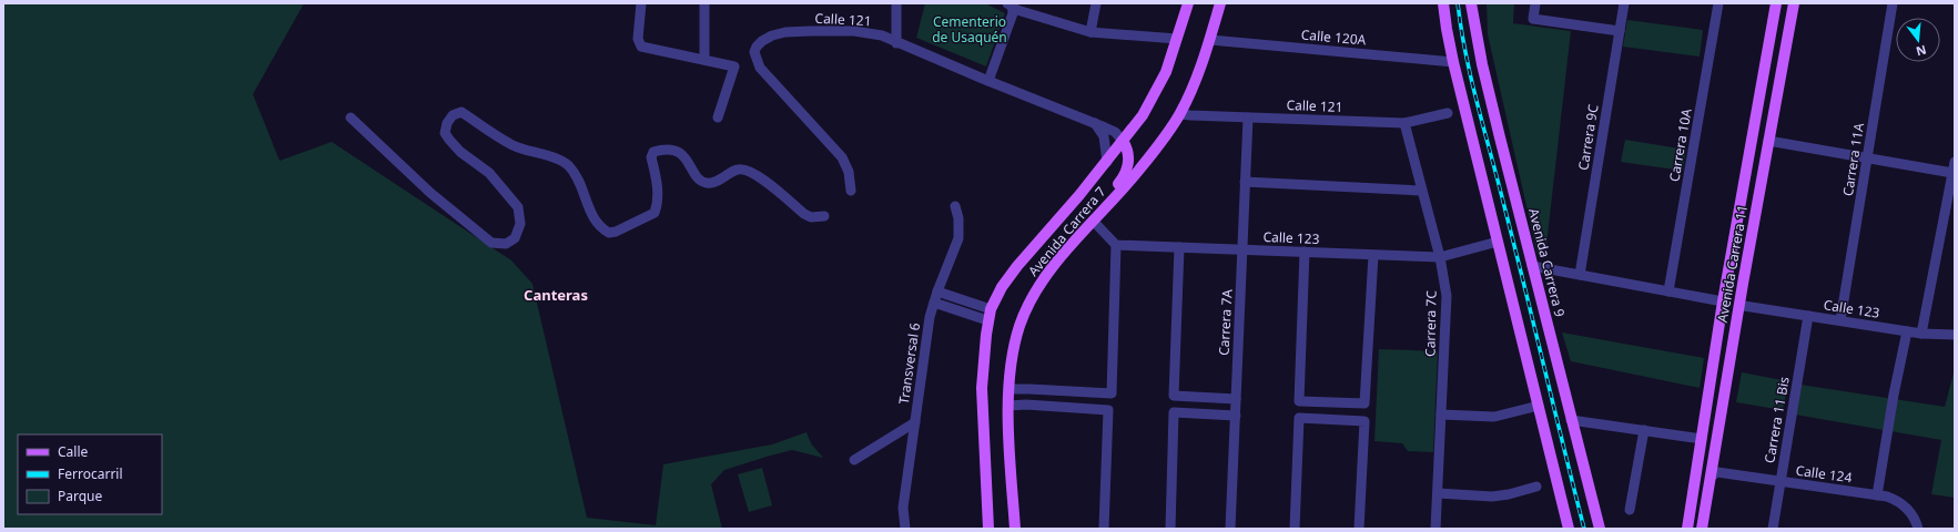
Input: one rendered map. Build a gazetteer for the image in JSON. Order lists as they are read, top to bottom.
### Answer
{
  "streets": {
    "main road": ["Avenida Carrera 7", "Avenida Carrera 9", "Avenida Carrera 11"],
    "street": [
      "Calle 121",
      "Calle 120A",
      "Carrera 9C",
      "Carrera 10A",
      "Carrera 11A",
      "Calle 123",
      "Carrera 7A",
      "Carrera 7C",
      "Transversal 6",
      "Carrera 11 Bis",
      "Calle 124"
    ]
  },
  "crossings": [
    ["Calle 121", "Avenida Carrera 7"],
    ["Calle 121", "Carrera 7A"],
    ["Calle 121", "Carrera 7C"],
    ["Calle 120A", "Avenida Carrera 7"],
    ["Carrera 11A", "Calle 123"],
    ["Calle 123", "Avenida Carrera 11"],
    ["Calle 123", "Carrera 7A"],
    ["Calle 123", "Carrera 7C"],
    ["Calle 123", "Carrera 11 Bis"],
    ["Avenida Carrera 11", "Calle 124"],
    ["Carrera 11 Bis", "Calle 124"]
  ],
  "districts": ["Canteras"],
  "parks": ["Cementerio de Usaquén"],
  "legend": ["Calle", "Ferrocarril", "Parque"],
  "north": "bottom"
}
